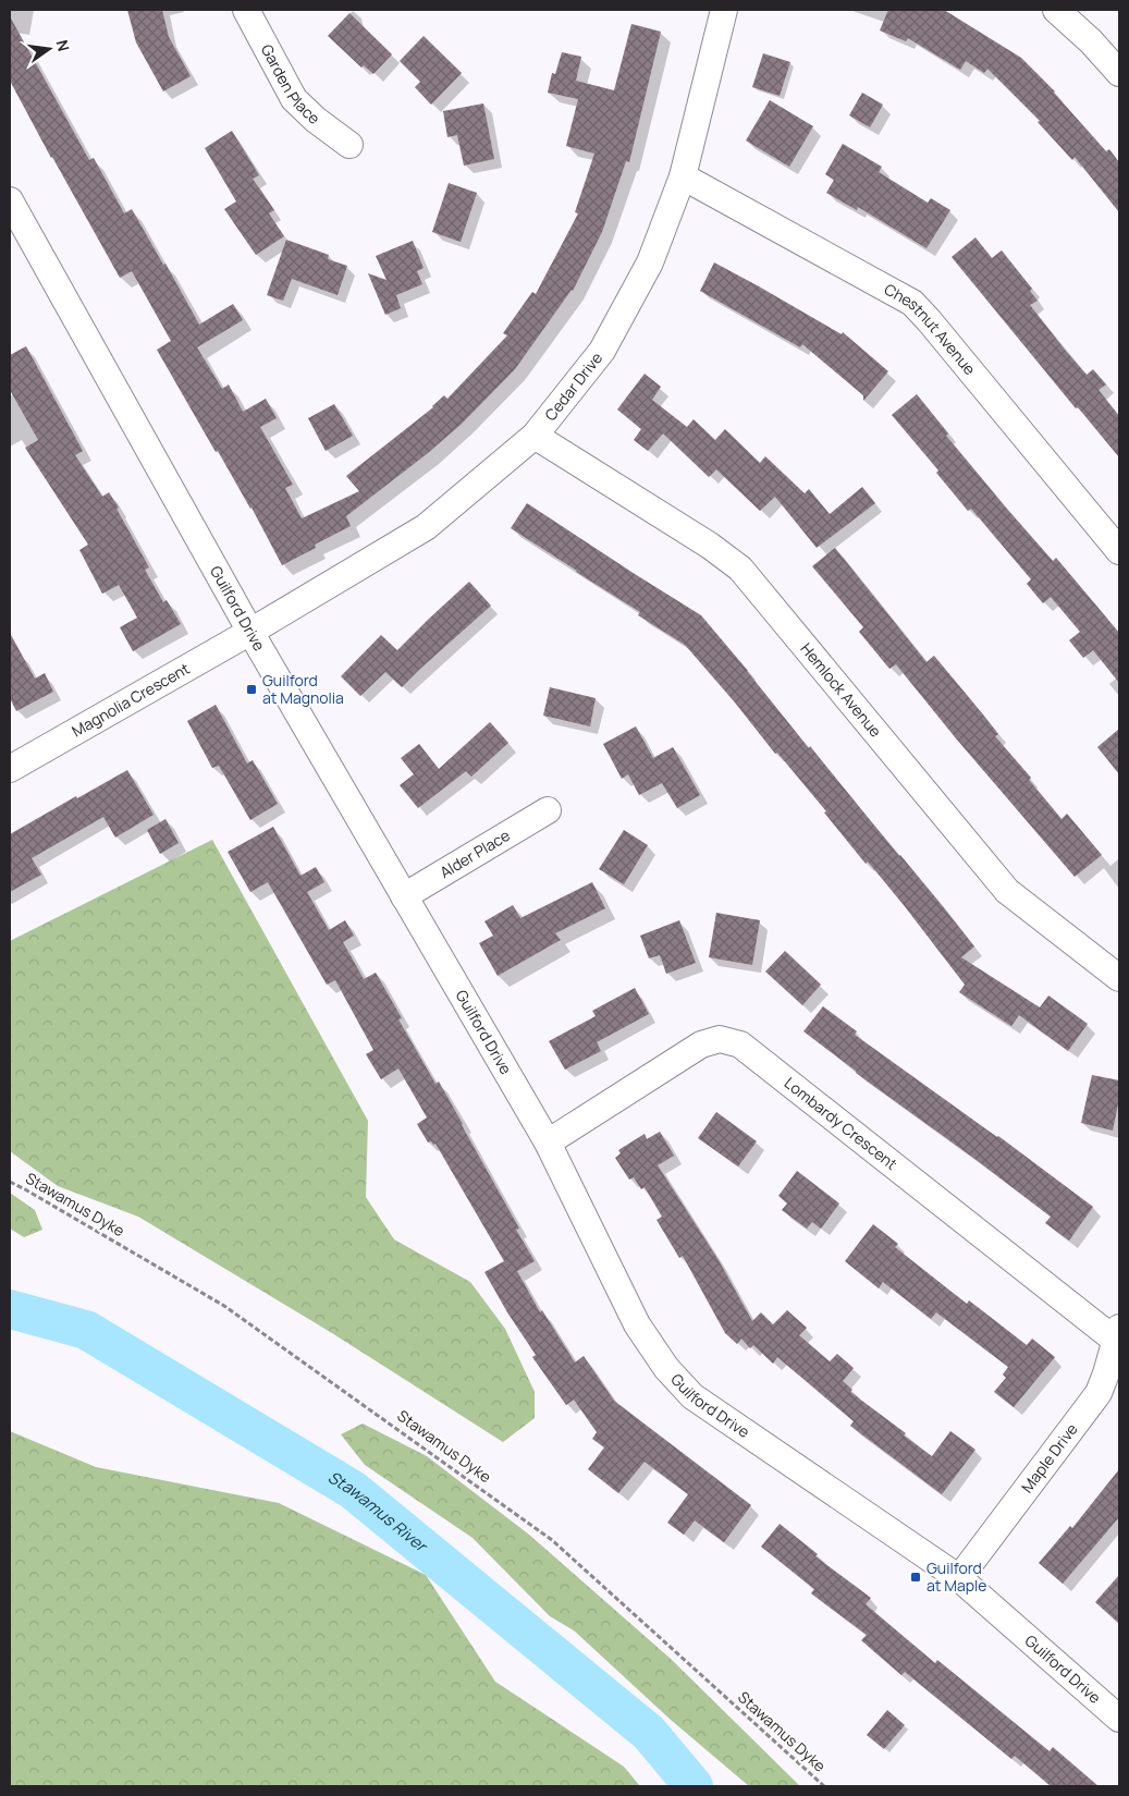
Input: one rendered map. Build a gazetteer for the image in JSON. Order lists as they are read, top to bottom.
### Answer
{
  "streets": {
    "street": [
      "Garden Place",
      "Chestnut Avenue",
      "Cedar Drive",
      "Guilford Drive",
      "Hemlock Avenue",
      "Magnolia Crescent",
      "Alder Place",
      "Lombardy Crescent",
      "Maple Drive"
    ],
    "path": ["Stawamus Dyke"]
  },
  "crossings": [
    ["Chestnut Avenue", "Cedar Drive"],
    ["Cedar Drive", "Guilford Drive"],
    ["Cedar Drive", "Hemlock Avenue"],
    ["Cedar Drive", "Magnolia Crescent"],
    ["Guilford Drive", "Magnolia Crescent"],
    ["Guilford Drive", "Alder Place"],
    ["Guilford Drive", "Lombardy Crescent"],
    ["Guilford Drive", "Maple Drive"],
    ["Lombardy Crescent", "Maple Drive"]
  ],
  "water": ["Stawamus River"],
  "places": {
    "transit": ["Guilford at Magnolia", "Guilford at Maple"]
  },
  "north": "right"
}
